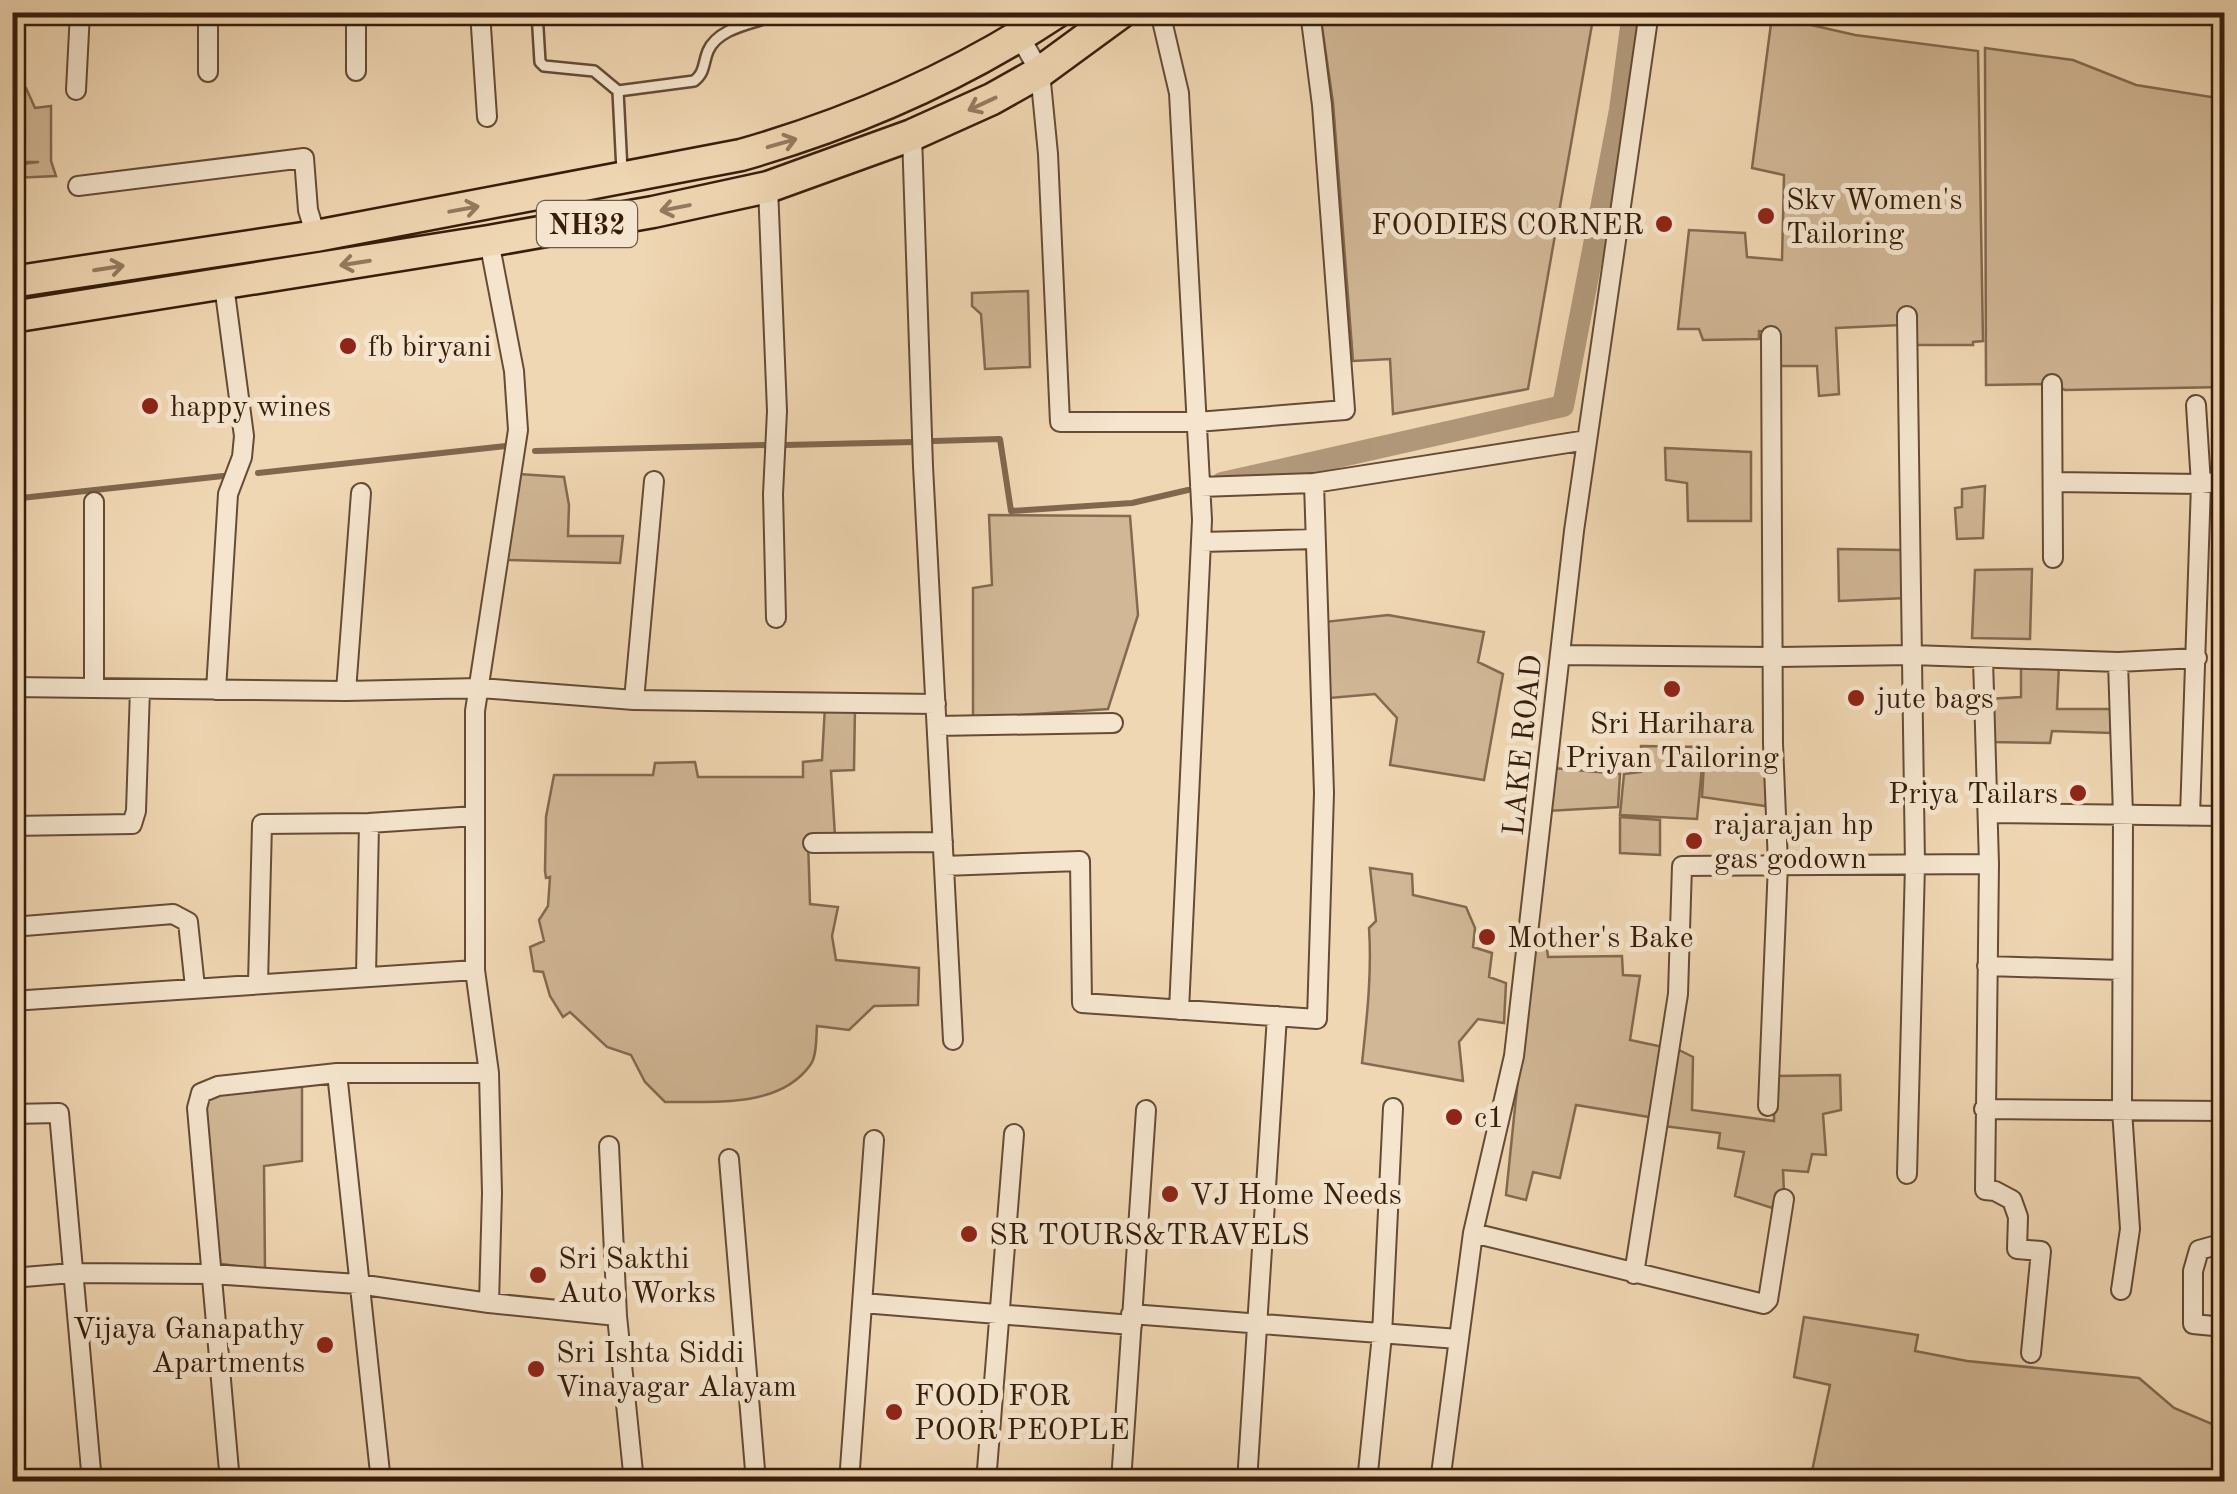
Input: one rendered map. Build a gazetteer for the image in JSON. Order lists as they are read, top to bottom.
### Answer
{
  "streets": {
    "highway": ["NH32"],
    "street": ["LAKE ROAD"]
  },
  "places": [
    "Skv Women's Tailoring",
    "FOODIES CORNER",
    "fb biryani",
    "happy wines",
    "Sri Harihara Priyan Tailoring",
    "jute bags",
    "Priya Tailars",
    "rajarajan hp gas godown",
    "Mother's Bake",
    "c1",
    "VJ Home Needs",
    "SR TOURS&TRAVELS",
    "Sri Sakthi Auto Works",
    "Vijaya Ganapathy Apartments",
    "Sri Ishta Siddi Vinayagar Alayam",
    "FOOD FOR POOR PEOPLE"
  ]
}
